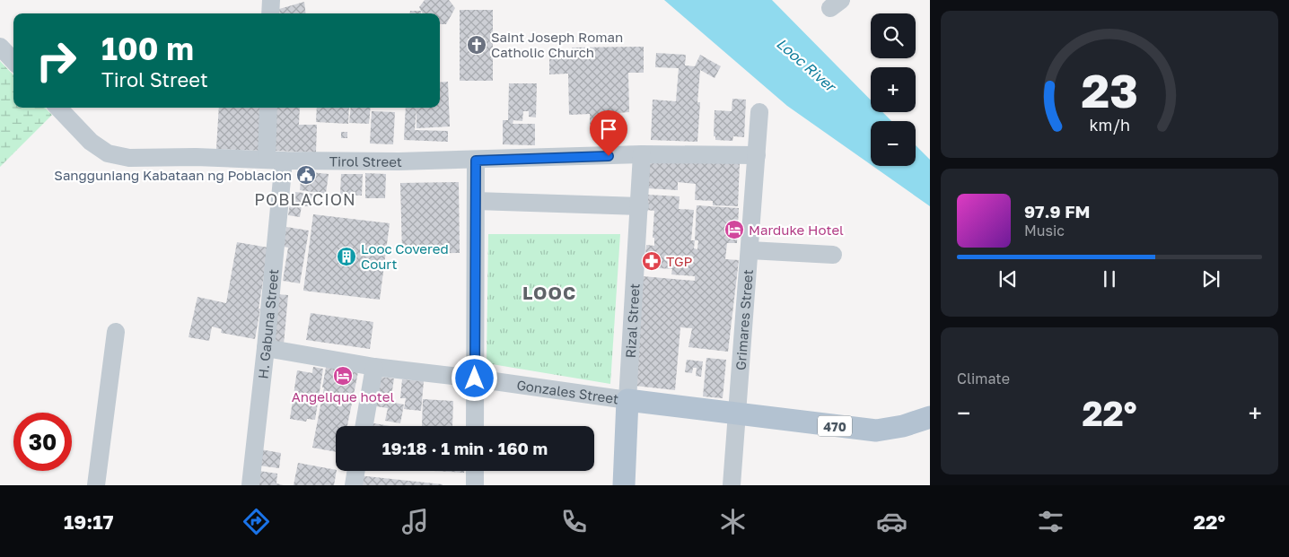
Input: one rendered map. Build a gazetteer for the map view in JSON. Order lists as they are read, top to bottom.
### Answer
{
  "streets": {
    "main road": ["Rizal Street", "Gonzales Street", "470"],
    "street": ["Tirol Street", "Grimares Street", "H. Gabuna Street"]
  },
  "crossings": [
    ["Tirol Street", "Rizal Street"],
    ["Tirol Street", "Grimares Street"],
    ["Tirol Street", "H. Gabuna Street"],
    ["Rizal Street", "Gonzales Street"],
    ["Grimares Street", "Gonzales Street"],
    ["Grimares Street", "470"],
    ["H. Gabuna Street", "Gonzales Street"],
    ["Gonzales Street", "470"]
  ],
  "districts": ["POBLACION", "LOOC"],
  "water": ["Looc River"],
  "places": {
    "church": ["Saint Joseph Roman Catholic Church"],
    "public building": ["Sangguniang Kabataan ng Poblacion"],
    "hotel": ["Marduke Hotel", "Angelique hotel"],
    "building": ["Looc Covered Court"],
    "pharmacy": ["TGP"]
  },
  "page": {
    "map_buttons": ["+", "−"],
    "turn": ["100 m", "Tirol Street"],
    "song": ["97.9 FM", "Music"],
    "tile": "Climate",
    "heat": ["−", "22°", "+"],
    "limit": "30",
    "trip": "19:18 · 1 min · 160 m",
    "tabs": ["19:17", "22°"],
    "gauge": ["23", "km/h"]
  }
}
